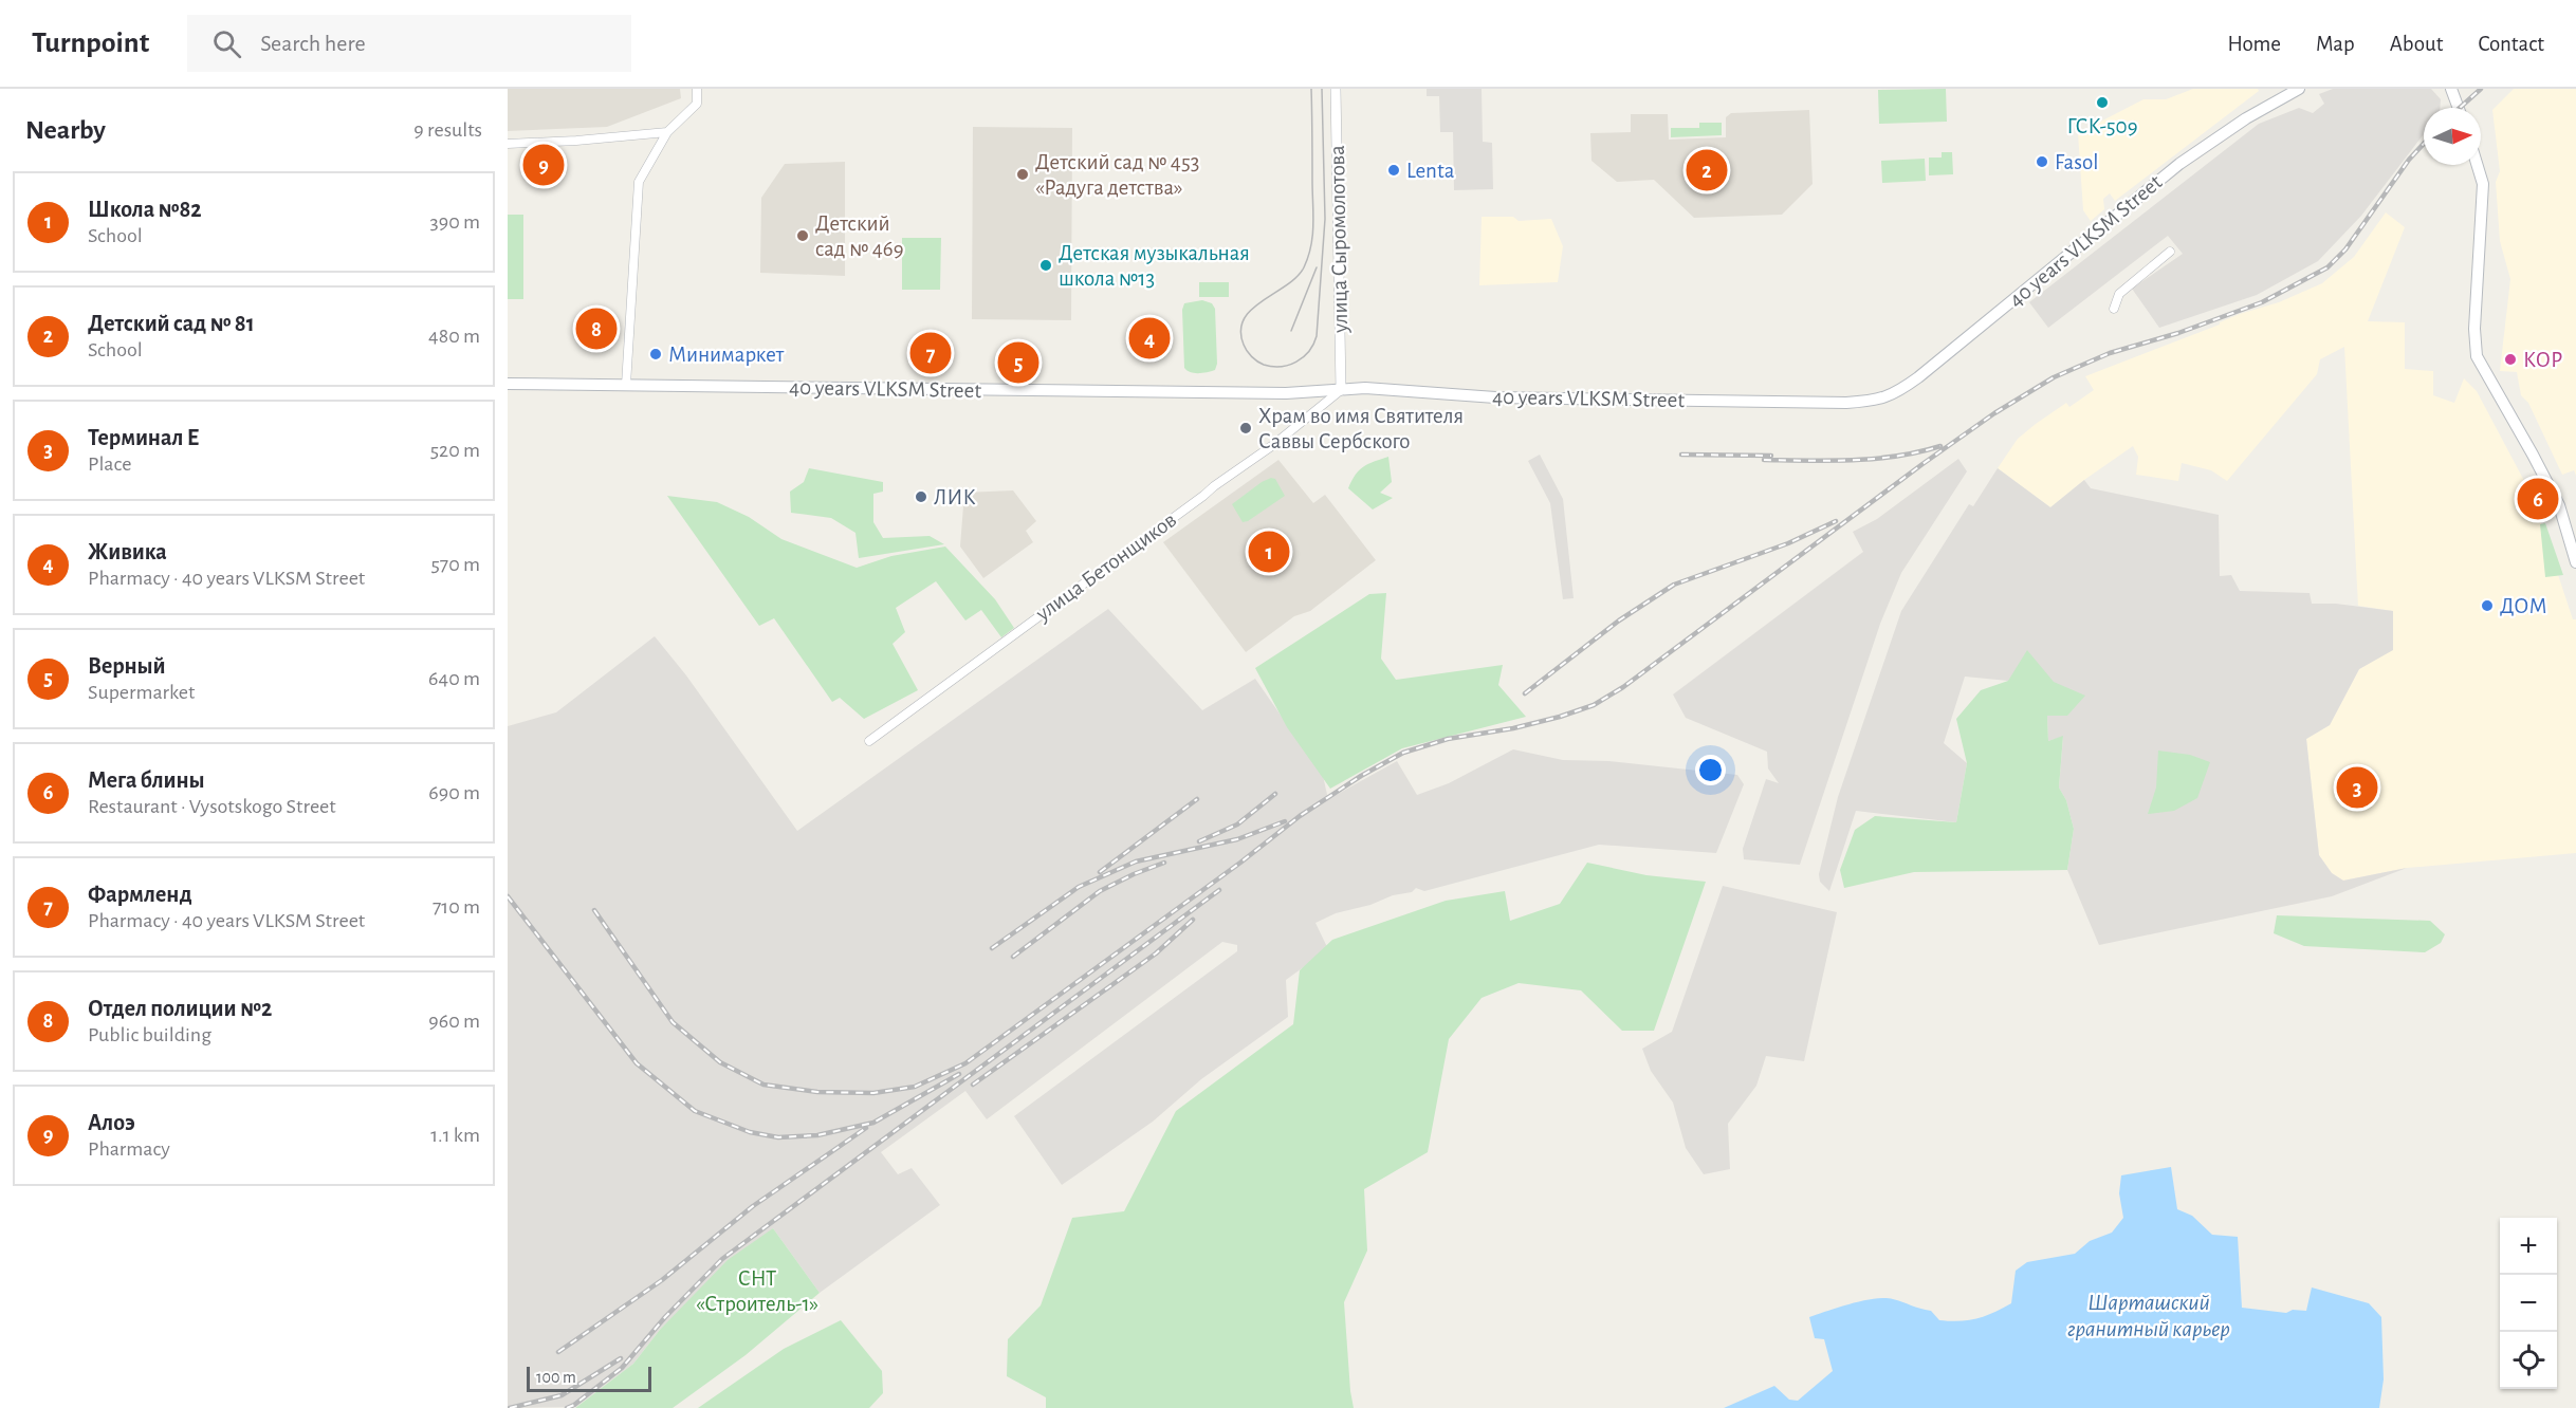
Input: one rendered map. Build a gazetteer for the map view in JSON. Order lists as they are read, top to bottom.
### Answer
{
  "streets": {
    "main road": ["40 years VLKSM Street"],
    "street": ["улица Сыромолотова", "улица Бетонщиков"]
  },
  "crossings": [
    ["улица Сыромолотова", "40 years VLKSM Street"],
    ["улица Сыромолотова", "улица Бетонщиков"],
    ["40 years VLKSM Street", "улица Бетонщиков"]
  ],
  "water": ["Шарташский гранитный карьер"],
  "parks": ["СНТ «Строитель-1»"],
  "places": [
    "ГСК-509",
    "Fasol",
    "Lenta",
    "Детский сад № 453 «Радуга детства»",
    "Детский сад № 469",
    "Детская музыкальная школа №13",
    "Минимаркет",
    "КОР",
    "Храм во имя Святителя Саввы Сербского",
    "ЛИК",
    "ДОМ"
  ],
  "scale_bar": "100 m",
  "north": "right",
  "page": {
    "header": "Turnpoint",
    "search": "Search here",
    "nav": [
      "Home",
      "Map",
      "About",
      "Contact"
    ],
    "heading": ["Nearby", "9 results"],
    "pins": [
      "9",
      "2",
      "8",
      "4",
      "7",
      "5",
      "6",
      "1",
      "3"
    ],
    "list": [
      {
        "mark": "1",
        "name": "Школа №82",
        "note": "School",
        "value": "390 m"
      },
      {
        "mark": "2",
        "name": "Детский сад № 81",
        "note": "School",
        "value": "480 m"
      },
      {
        "mark": "3",
        "name": "Терминал Е",
        "note": "Place",
        "value": "520 m"
      },
      {
        "mark": "4",
        "name": "Живика",
        "note": "Pharmacy · 40 years VLKSM Street",
        "value": "570 m"
      },
      {
        "mark": "5",
        "name": "Верный",
        "note": "Supermarket",
        "value": "640 m"
      },
      {
        "mark": "6",
        "name": "Мега блины",
        "note": "Restaurant · Vysotskogo Street",
        "value": "690 m"
      },
      {
        "mark": "7",
        "name": "Фармленд",
        "note": "Pharmacy · 40 years VLKSM Street",
        "value": "710 m"
      },
      {
        "mark": "8",
        "name": "Отдел полиции №2",
        "note": "Public building",
        "value": "960 m"
      },
      {
        "mark": "9",
        "name": "Алоэ",
        "note": "Pharmacy",
        "value": "1.1 km"
      }
    ],
    "map_buttons": ["+", "−"],
    "scale": "100 m"
  }
}
